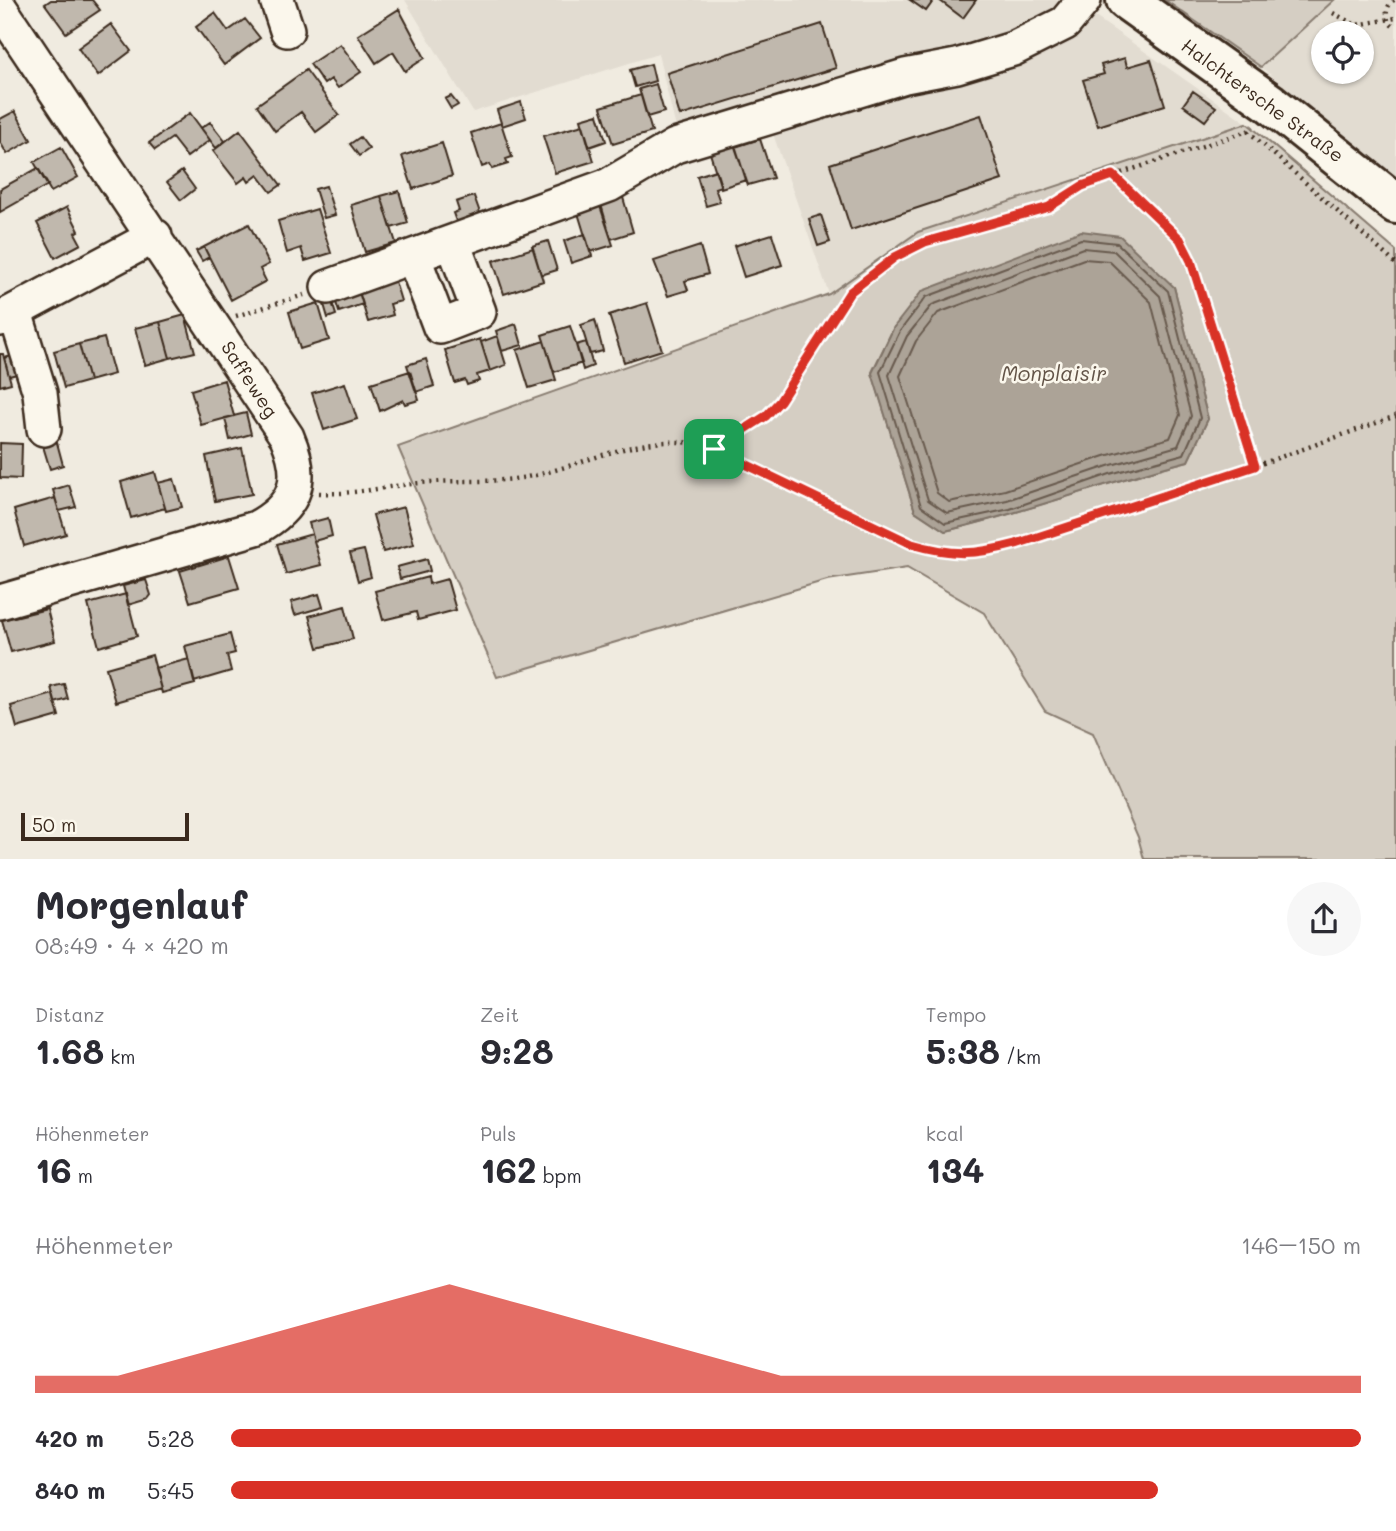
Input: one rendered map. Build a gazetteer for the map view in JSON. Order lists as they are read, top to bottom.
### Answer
{
  "streets": {
    "main road": ["Halchtersche Straße"],
    "street": ["Saffeweg"]
  },
  "water": ["Monplaisir"],
  "scale_bar": "50 m",
  "page": {
    "scale": "50 m",
    "heading": ["Morgenlauf", "08:49 · 4 × 420 m"],
    "stats": [
      ["Distanz", "1.68 km"],
      ["Zeit", "9:28"],
      ["Tempo", "5:38 /km"],
      ["Höhenmeter", "16 m"],
      ["Puls", "162 bpm"],
      ["kcal", "134"]
    ],
    "chart": ["Höhenmeter", "146–150 m"],
    "list": [
      {
        "name": "420 m",
        "note": "5:28"
      },
      {
        "name": "840 m",
        "note": "5:45"
      }
    ]
  }
}
